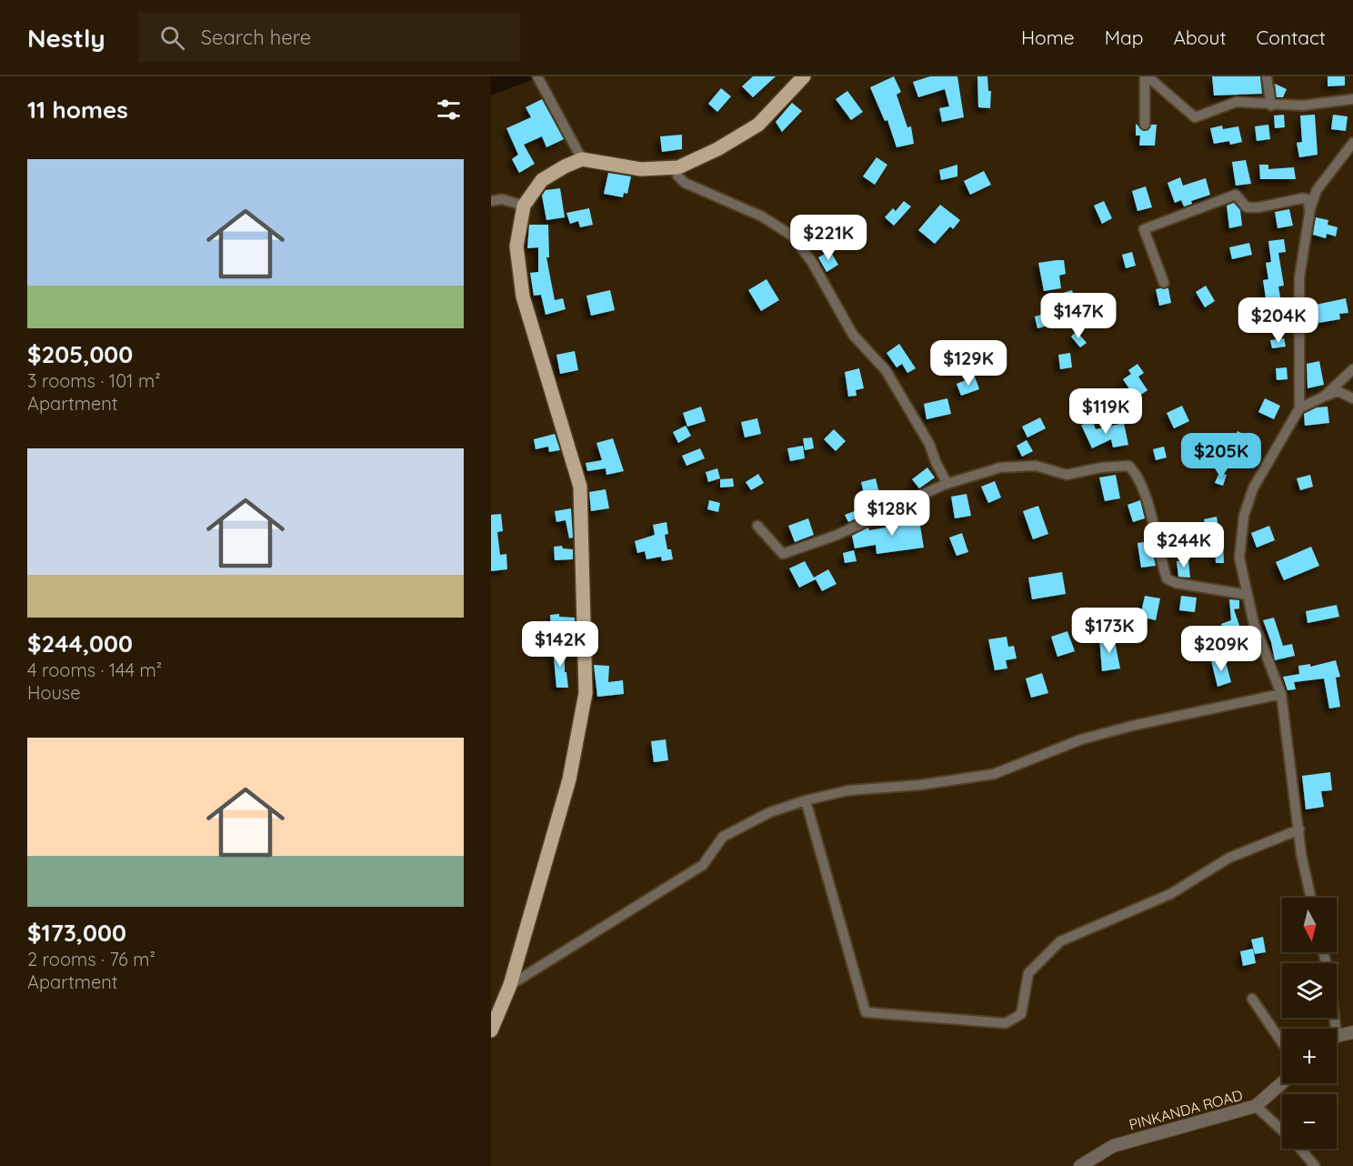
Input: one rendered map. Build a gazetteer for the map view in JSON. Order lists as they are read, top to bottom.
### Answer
{
  "streets": {
    "street": ["PINKANDA ROAD"]
  },
  "north": "bottom",
  "page": {
    "header": "Nestly",
    "search": "Search here",
    "nav": [
      "Home",
      "Map",
      "About",
      "Contact"
    ],
    "heading": "11 homes",
    "list": [
      {
        "name": "$205,000",
        "note": "3 rooms · 101 m² · Apartment"
      },
      {
        "name": "$244,000",
        "note": "4 rooms · 144 m² · House"
      },
      {
        "name": "$173,000",
        "note": "2 rooms · 76 m² · Apartment"
      }
    ],
    "price": [
      "$221K",
      "$147K",
      "$204K",
      "$129K",
      "$119K",
      "$205K",
      "$128K",
      "$244K",
      "$173K",
      "$142K",
      "$209K"
    ],
    "map_buttons": ["+", "−"]
  }
}
